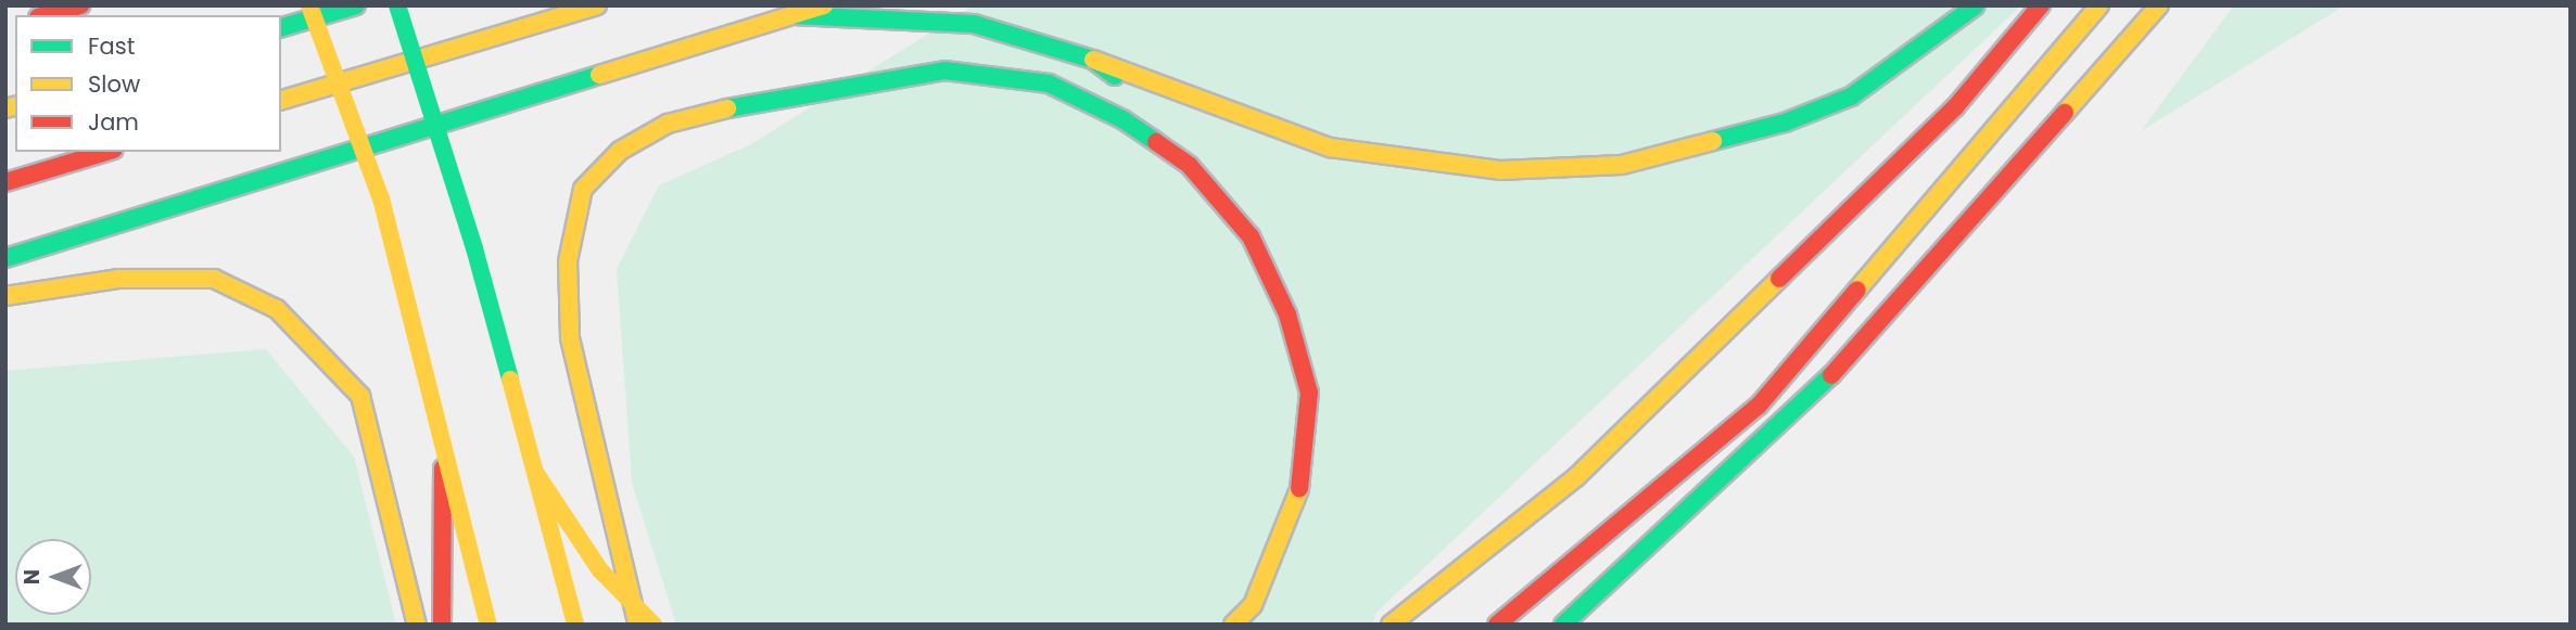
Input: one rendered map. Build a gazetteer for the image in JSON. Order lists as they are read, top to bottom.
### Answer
{
  "legend": ["Fast", "Slow", "Jam"],
  "north": "left"
}
